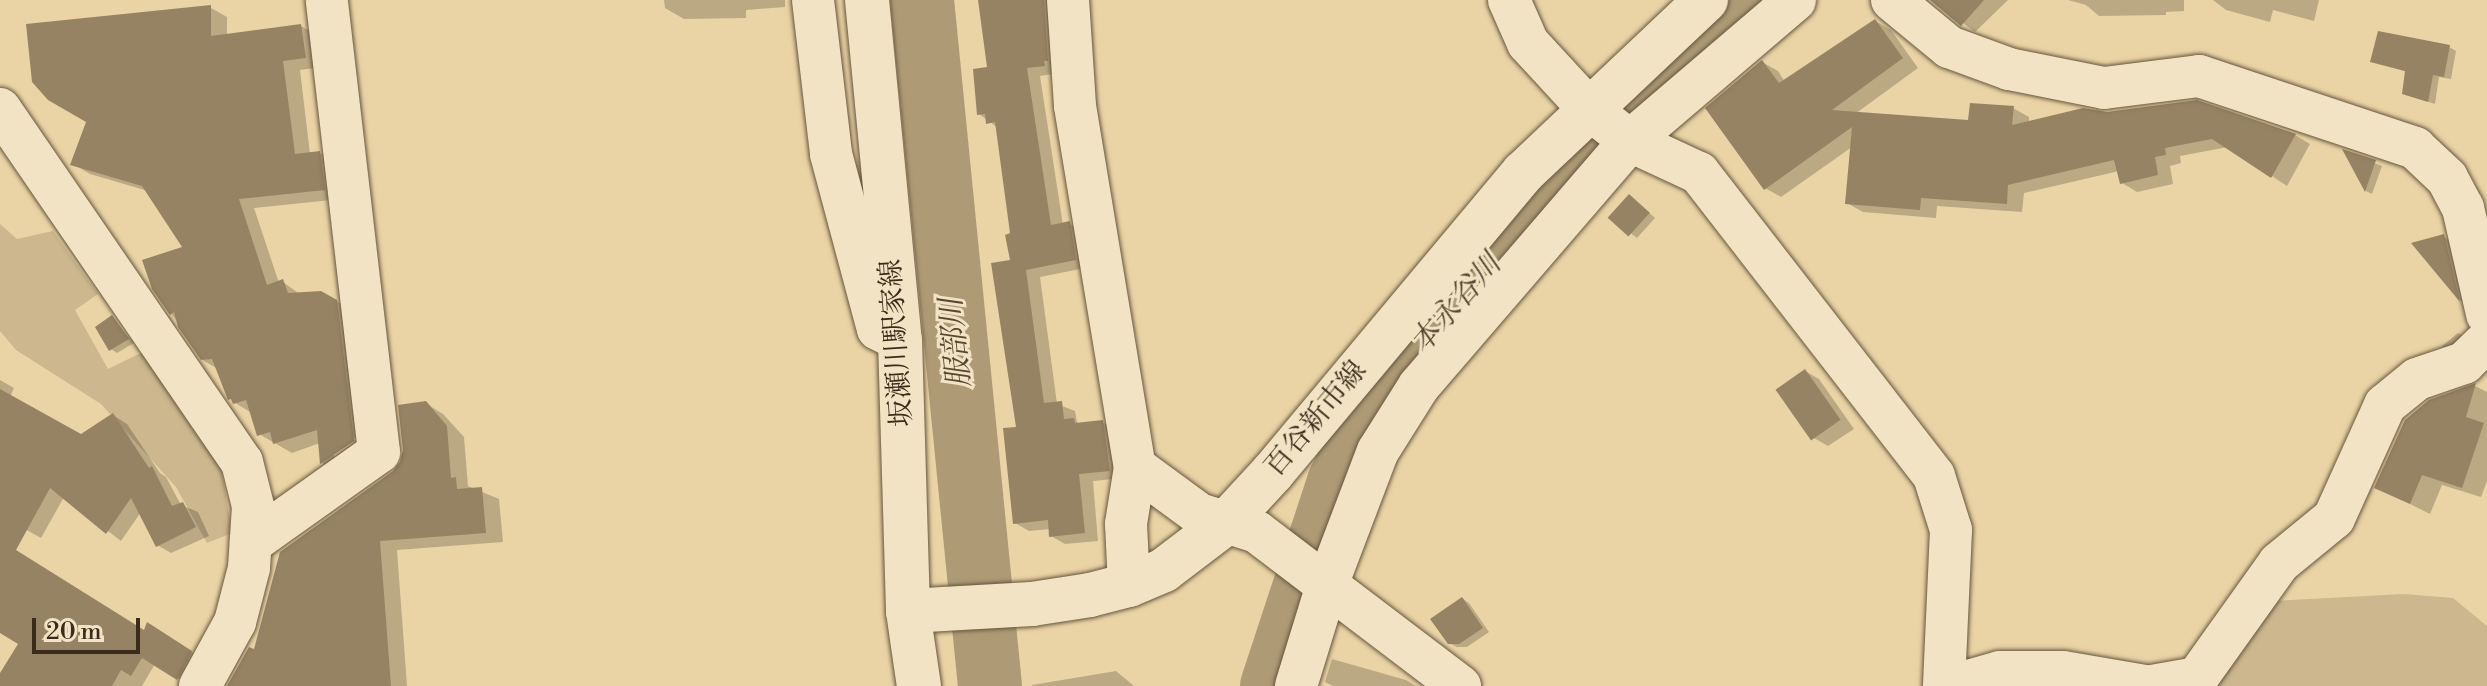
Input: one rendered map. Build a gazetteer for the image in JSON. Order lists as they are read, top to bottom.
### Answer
{
  "streets": {
    "main road": ["坂瀬川駅家線", "百谷新市線"]
  },
  "crossings": [
    ["坂瀬川駅家線", "百谷新市線"]
  ],
  "water": ["本永谷川", "服部川"],
  "scale_bar": "20 m"
}
